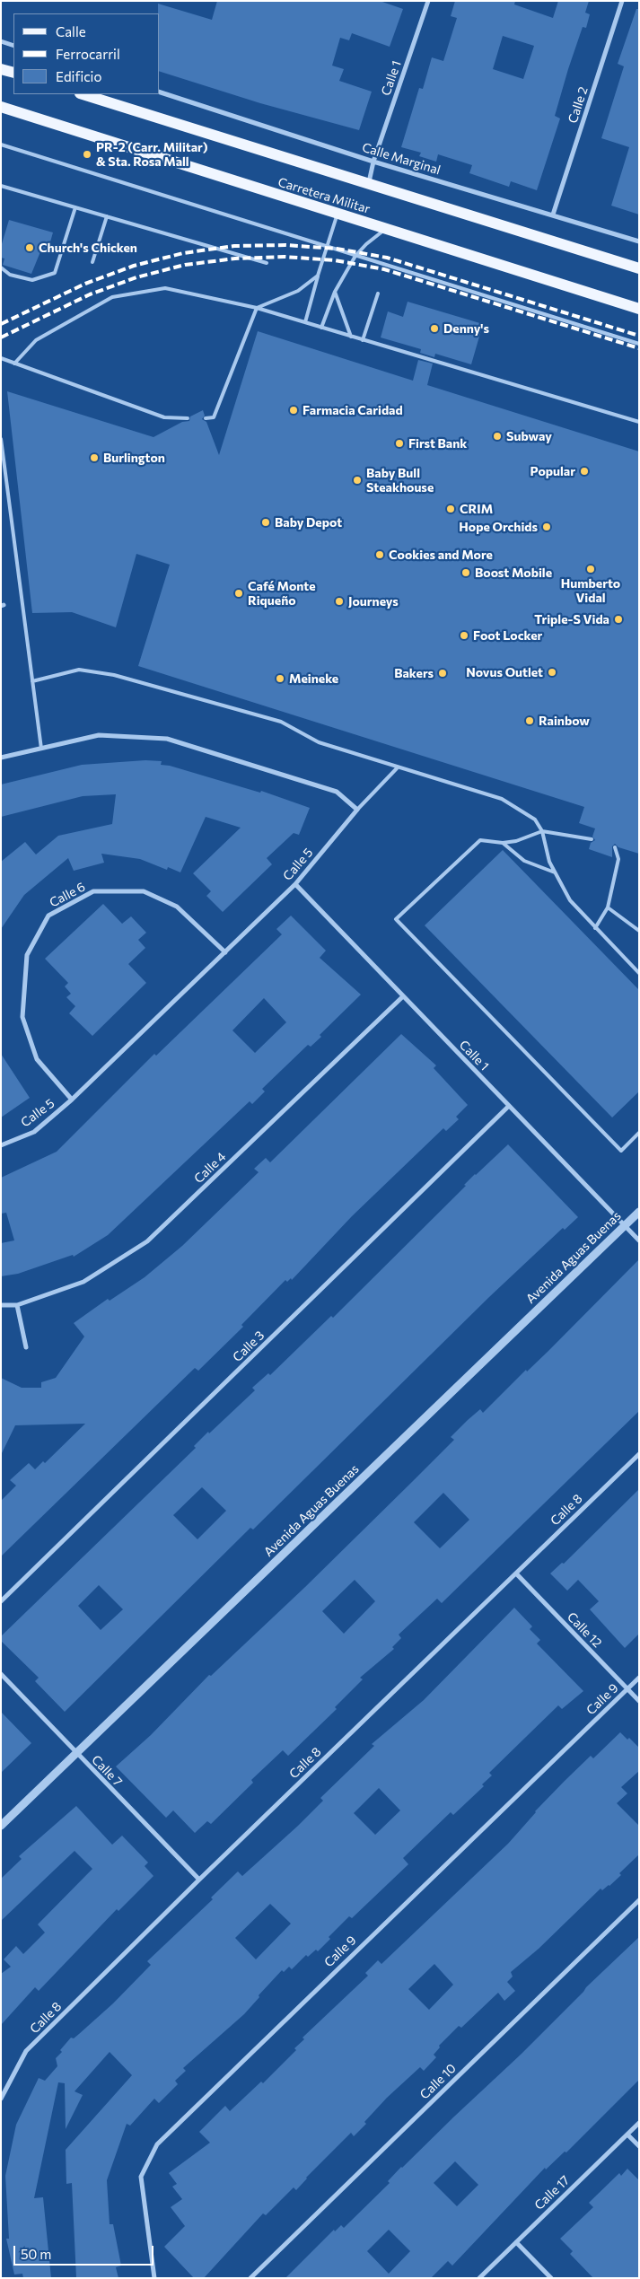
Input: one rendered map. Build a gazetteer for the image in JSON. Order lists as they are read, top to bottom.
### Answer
{
  "streets": {
    "main road": ["Carretera Militar"],
    "street": [
      "Calle 1",
      "Calle 2",
      "Calle Marginal",
      "Calle 5",
      "Calle 6",
      "Calle 4",
      "Avenida Aguas Buenas",
      "Calle 3",
      "Calle 8",
      "Calle 12",
      "Calle 9",
      "Calle 7",
      "Calle 10",
      "Calle 17"
    ]
  },
  "crossings": [
    ["Calle 1", "Calle Marginal"],
    ["Calle 1", "Carretera Militar"],
    ["Calle 1", "Calle 5"],
    ["Calle 1", "Calle 4"],
    ["Calle 1", "Avenida Aguas Buenas"],
    ["Calle 1", "Calle 3"],
    ["Calle 2", "Calle Marginal"],
    ["Calle 5", "Calle 6"],
    ["Avenida Aguas Buenas", "Calle 7"],
    ["Calle 8", "Calle 12"],
    ["Calle 8", "Calle 7"],
    ["Calle 12", "Calle 9"]
  ],
  "places": [
    "PR-2 (Carr. Militar) & Sta. Rosa Mall",
    "Church's Chicken",
    "Denny's",
    "Farmacia Caridad",
    "Subway",
    "First Bank",
    "Burlington",
    "Popular",
    "Baby Bull Steakhouse",
    "CRIM",
    "Baby Depot",
    "Hope Orchids",
    "Cookies and More",
    "Humberto Vidal",
    "Boost Mobile",
    "Café Monte Riqueño",
    "Journeys",
    "Triple-S Vida",
    "Foot Locker",
    "Novus Outlet",
    "Bakers",
    "Meineke",
    "Rainbow"
  ],
  "legend": ["Calle", "Ferrocarril", "Edificio"],
  "scale_bar": "50 m"
}
